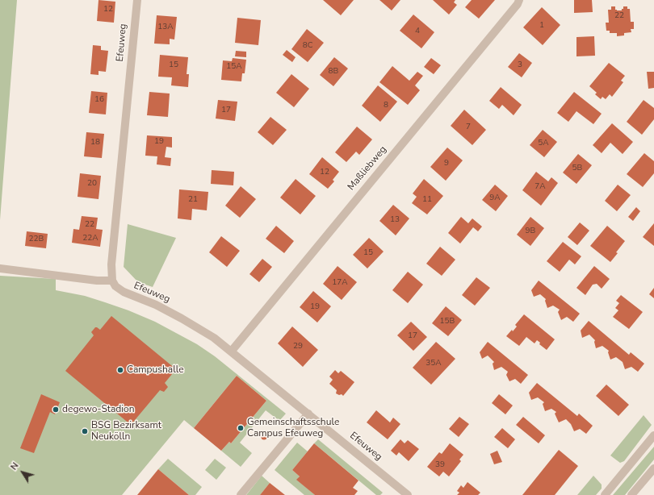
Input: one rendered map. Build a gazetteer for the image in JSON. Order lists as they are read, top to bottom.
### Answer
{
  "streets": {
    "street": ["Efeuweg", "Maßliebweg"]
  },
  "crossings": [
    ["Efeuweg", "Maßliebweg"]
  ],
  "places": [
    "Campushalle",
    "degewo-Stadion",
    "Gemeinschaftsschule Campus Efeuweg",
    "BSG Bezirksamt Neukölln"
  ],
  "house_numbers": [
    "12",
    "22",
    "1",
    "13A",
    "4",
    "8C",
    "15",
    "3",
    "15A",
    "8B",
    "16",
    "8",
    "17",
    "7",
    "19",
    "18",
    "5A",
    "9",
    "5B",
    "12",
    "20",
    "7A",
    "9A",
    "21",
    "11",
    "13",
    "22",
    "9B",
    "22A",
    "22B",
    "15",
    "17A",
    "19",
    "15B",
    "17",
    "29",
    "35A",
    "39"
  ],
  "north": "top left"
}
